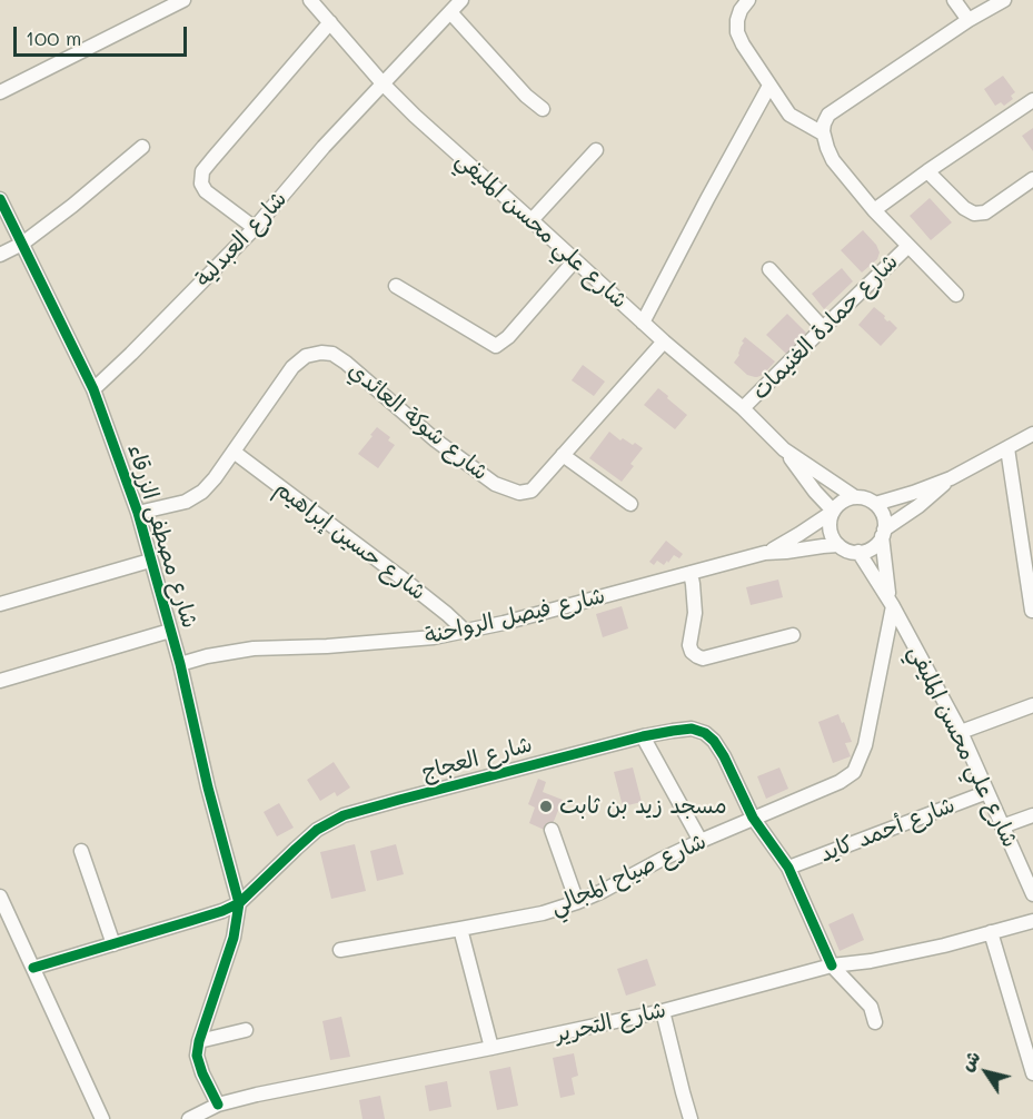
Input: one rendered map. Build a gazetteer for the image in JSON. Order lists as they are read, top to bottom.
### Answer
{
  "streets": {
    "street": [
      "شارع علي محسن المليفي",
      "شارع العبدلية",
      "شارع حمادة الغنيمات",
      "شارع شوكة العائدي",
      "شارع مصطفى الزرقاء",
      "شارع حسين إبراهيم",
      "شارع فيصل الرواحنة",
      "شارع العجاج",
      "شارع أحمد كايد",
      "شارع صياح المجالي",
      "شارع التحرير"
    ]
  },
  "crossings": [
    ["شارع علي محسن المليفي", "شارع العبدلية"],
    ["شارع علي محسن المليفي", "شارع حمادة الغنيمات"],
    ["شارع علي محسن المليفي", "شارع شوكة العائدي"],
    ["شارع علي محسن المليفي", "شارع فيصل الرواحنة"],
    ["شارع علي محسن المليفي", "شارع أحمد كايد"],
    ["شارع علي محسن المليفي", "شارع صياح المجالي"],
    ["شارع العبدلية", "شارع مصطفى الزرقاء"],
    ["شارع شوكة العائدي", "شارع مصطفى الزرقاء"],
    ["شارع شوكة العائدي", "شارع حسين إبراهيم"],
    ["شارع مصطفى الزرقاء", "شارع فيصل الرواحنة"],
    ["شارع مصطفى الزرقاء", "شارع العجاج"],
    ["شارع حسين إبراهيم", "شارع فيصل الرواحنة"],
    ["شارع العجاج", "شارع أحمد كايد"],
    ["شارع العجاج", "شارع صياح المجالي"],
    ["شارع العجاج", "شارع التحرير"]
  ],
  "places": ["مسجد زيد بن ثابت"],
  "scale_bar": "100 m",
  "north": "top left"
}
